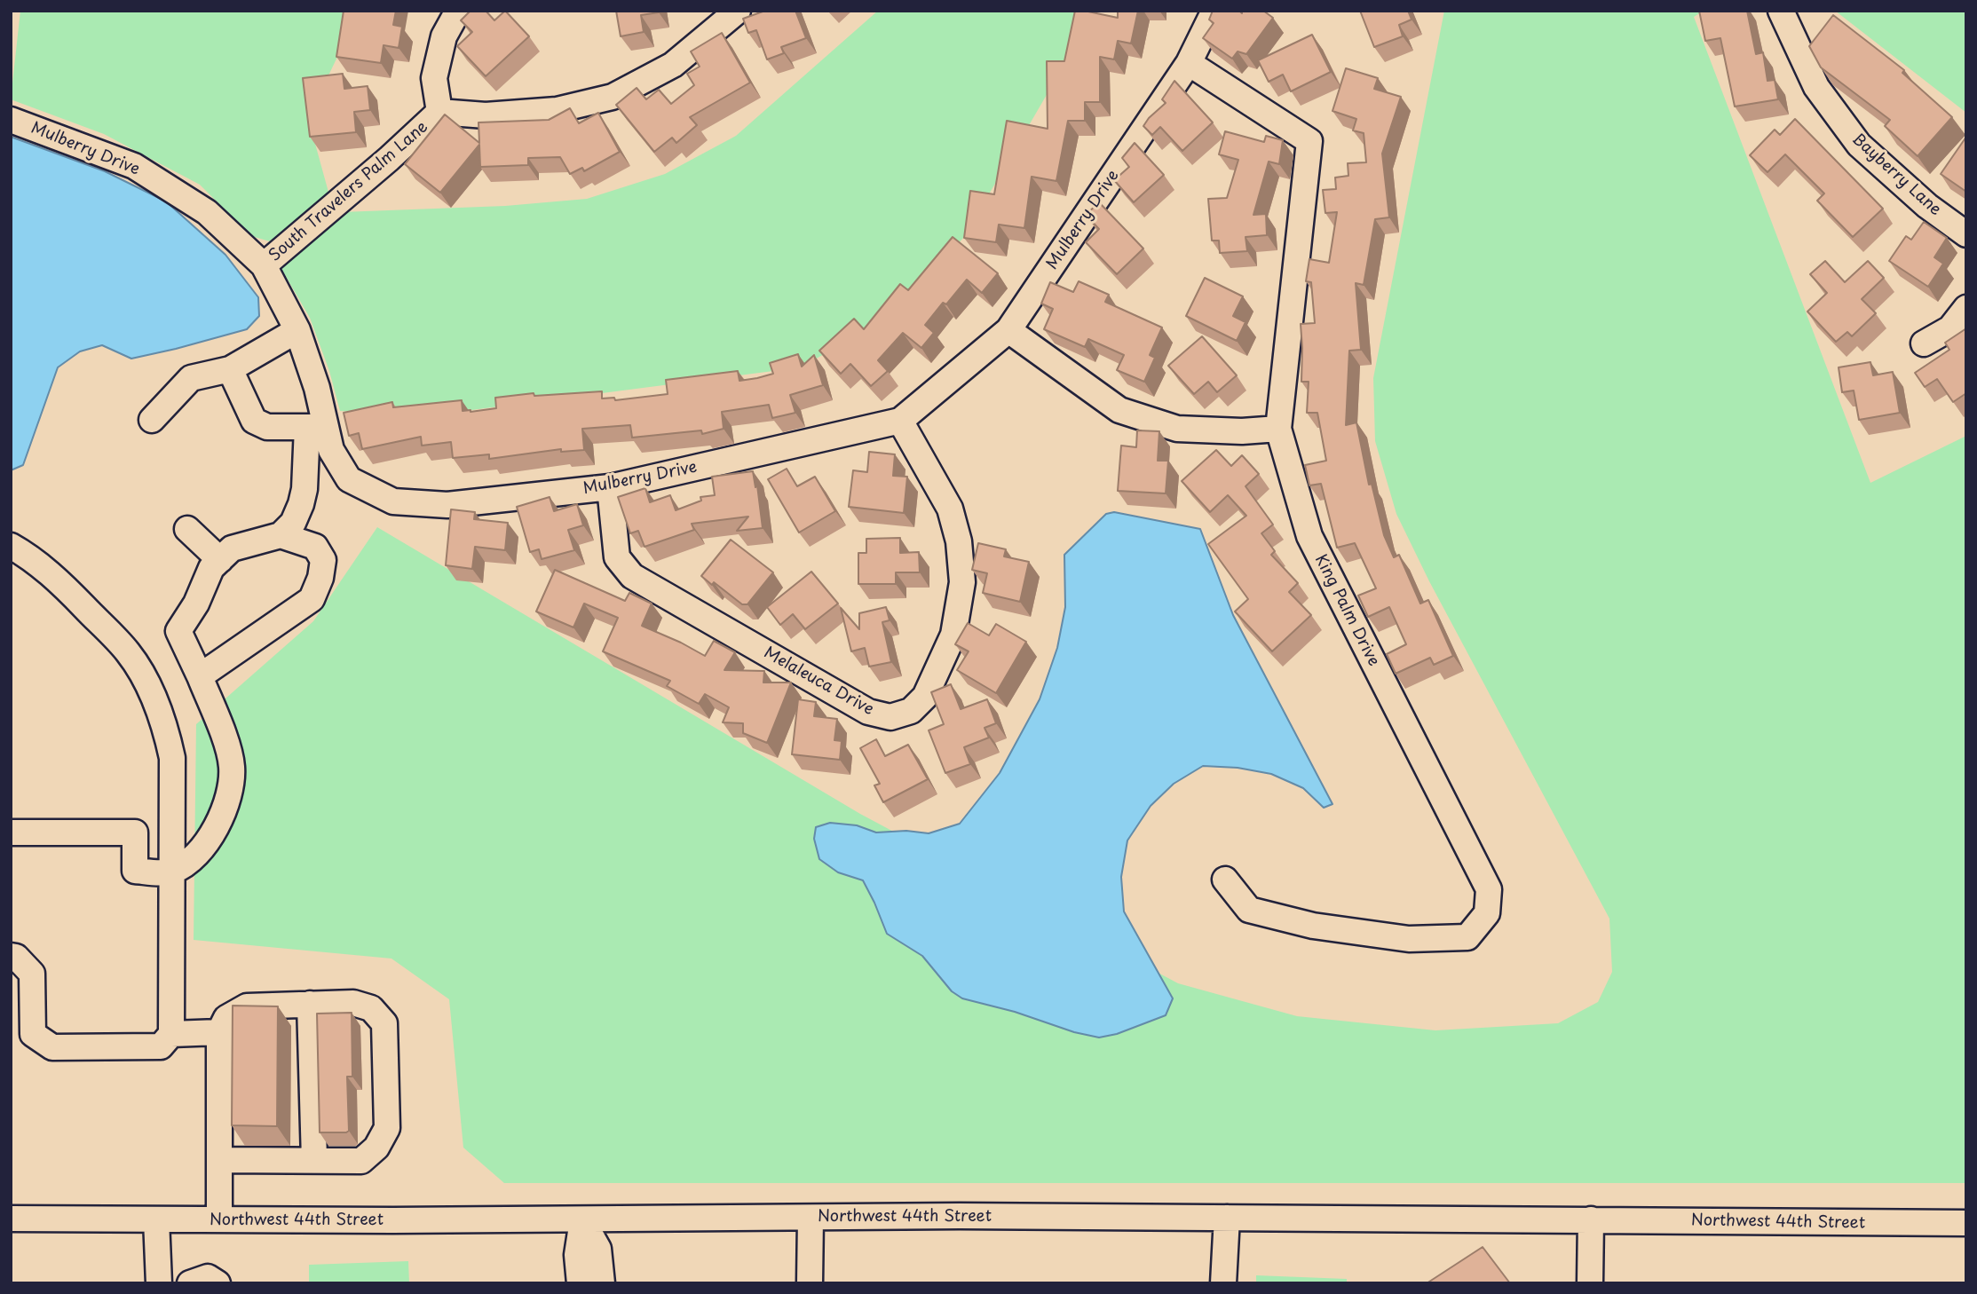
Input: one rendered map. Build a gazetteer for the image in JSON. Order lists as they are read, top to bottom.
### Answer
{
  "streets": {
    "street": [
      "Mulberry Drive",
      "Bayberry Lane",
      "South Travelers Palm Lane",
      "King Palm Drive",
      "Melaleuca Drive",
      "Northwest 44th Street"
    ]
  },
  "crossings": [
    ["Mulberry Drive", "South Travelers Palm Lane"],
    ["Mulberry Drive", "King Palm Drive"],
    ["Mulberry Drive", "Melaleuca Drive"]
  ]
}
